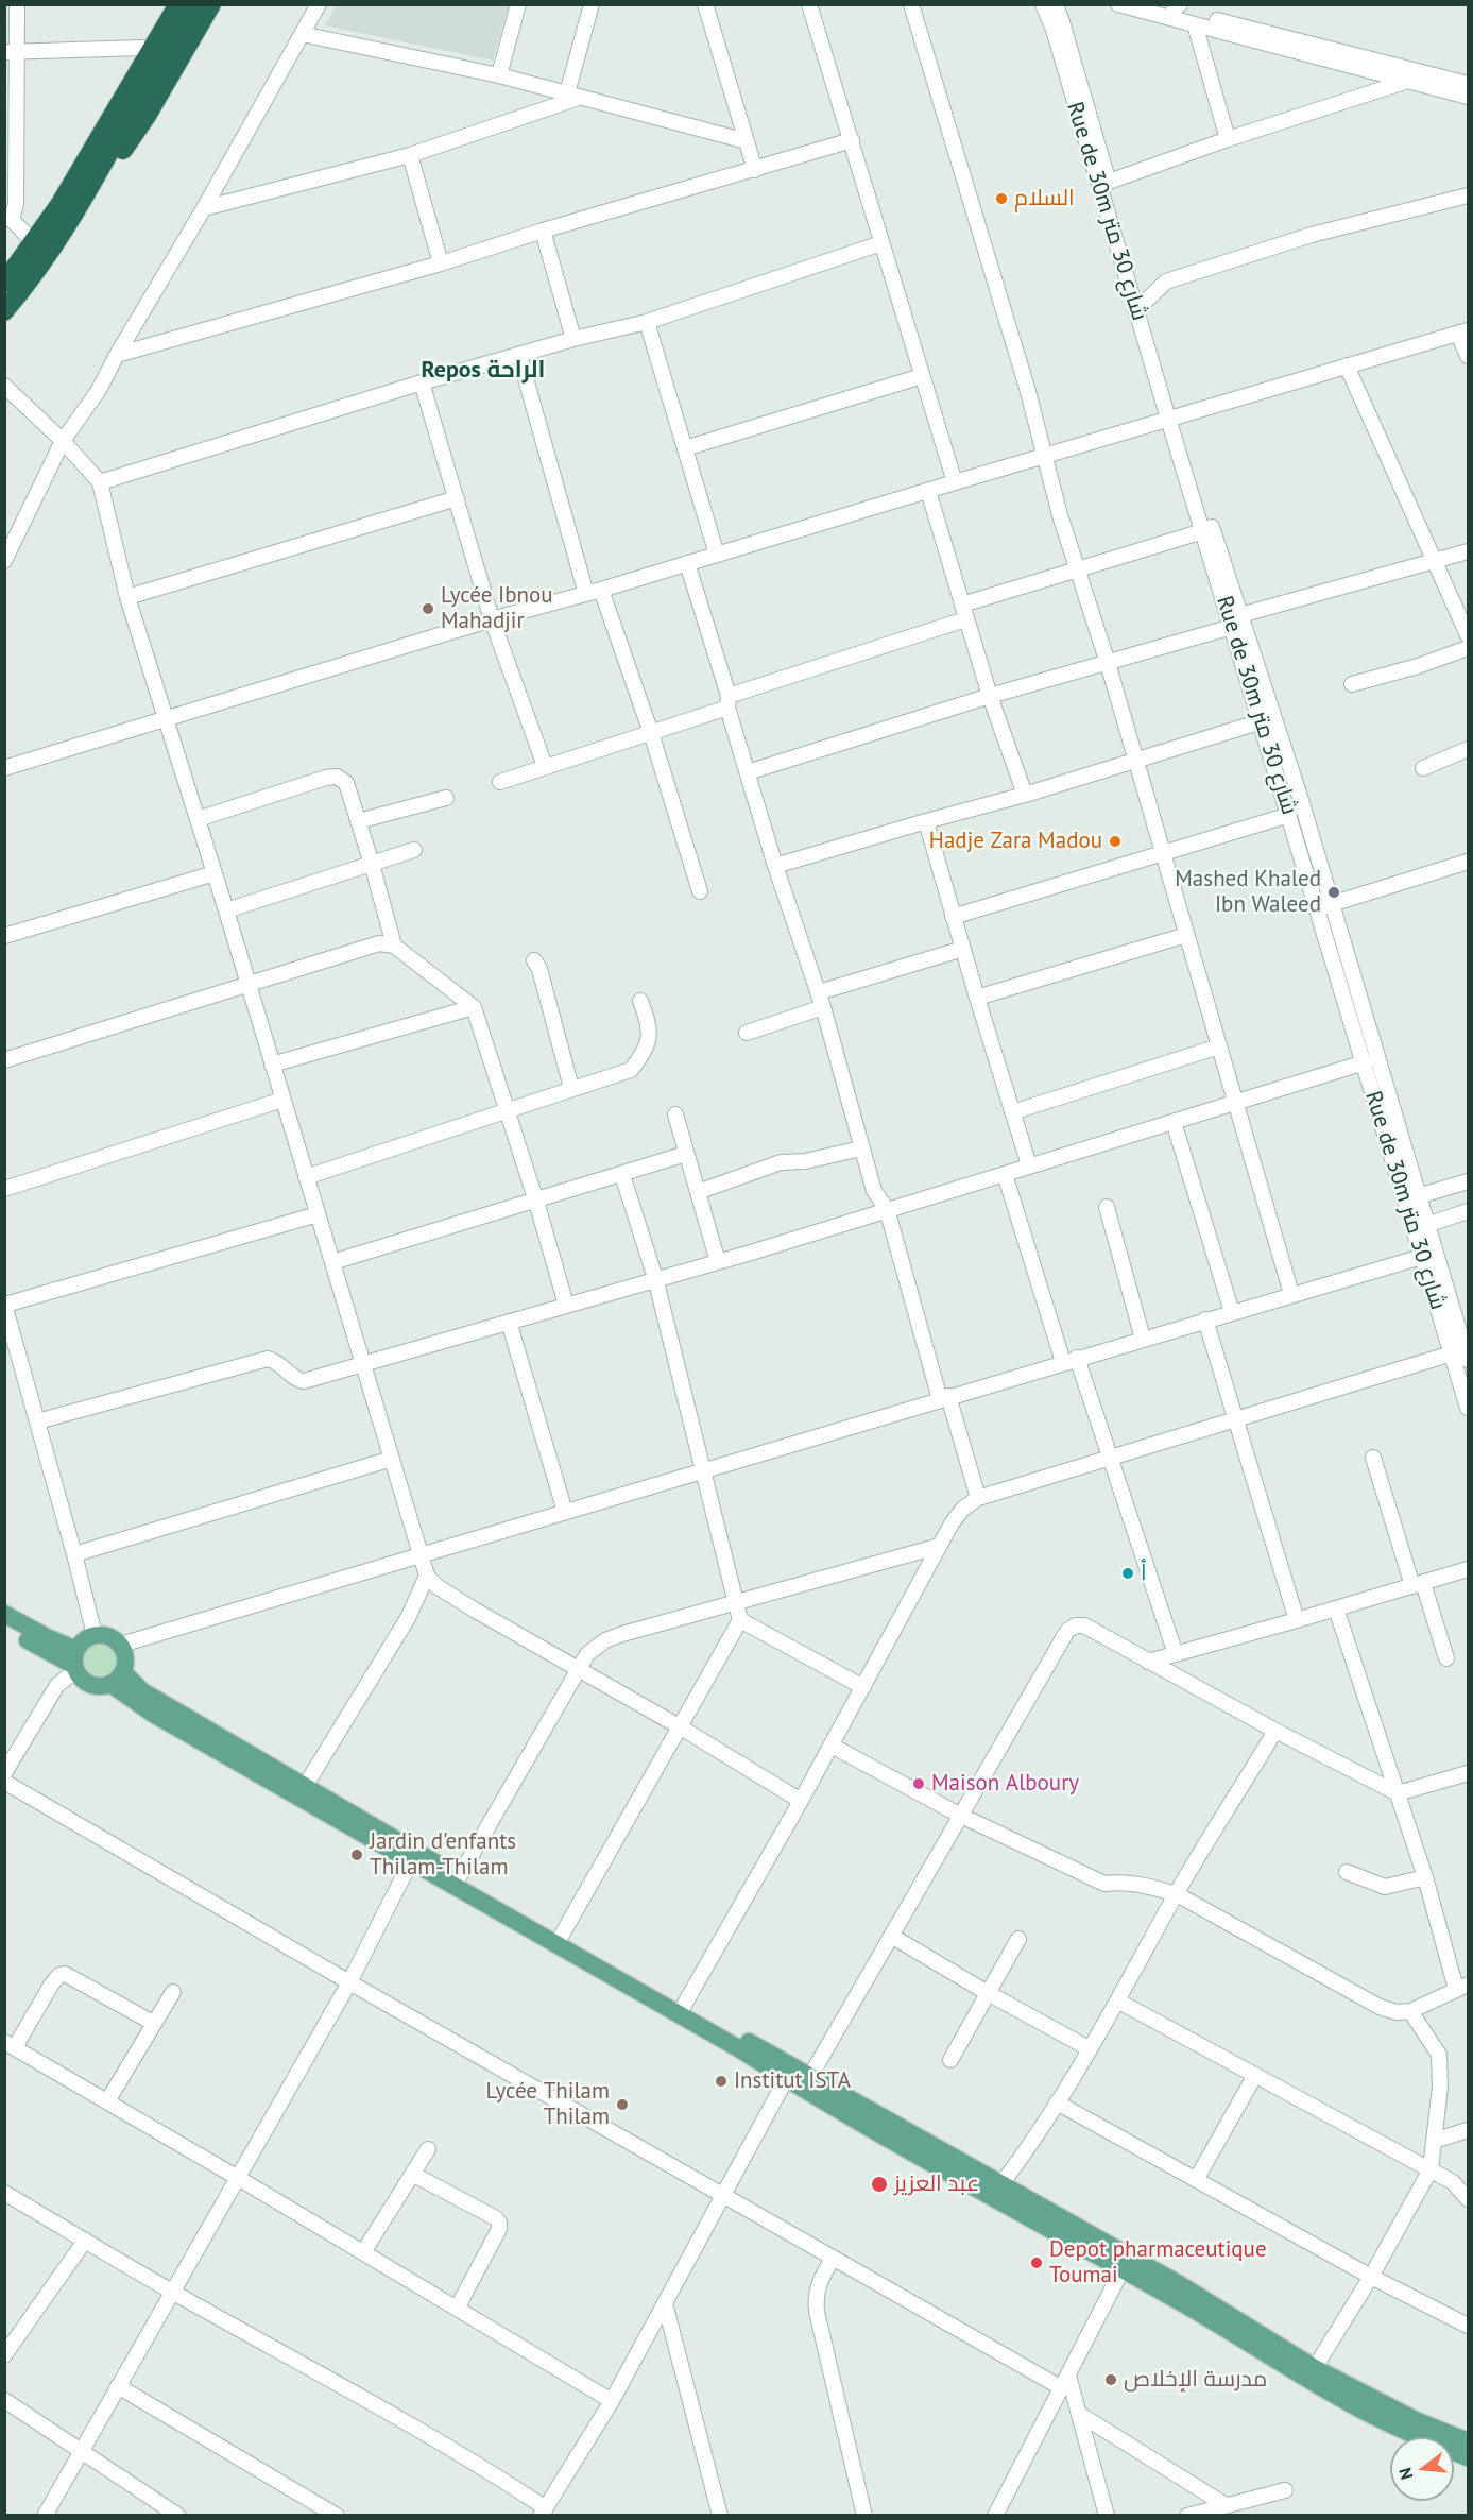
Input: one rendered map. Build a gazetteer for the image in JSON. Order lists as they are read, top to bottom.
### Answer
{
  "streets": {
    "street": ["Rue de 30m شارع 30 متر"]
  },
  "districts": ["Repos الراحة"],
  "places": [
    "السلام",
    "Lycée Ibnou Mahadjir",
    "Hadje Zara Madou",
    "Mashed Khaled Ibn Waleed",
    "أ",
    "Maison Alboury",
    "Jardin d'enfants Thilam-Thilam",
    "Institut ISTA",
    "Lycée Thilam Thilam",
    "عبد العزيز",
    "Depot pharmaceutique Toumai",
    "مدرسة الإخلاص"
  ],
  "north": "left"
}
